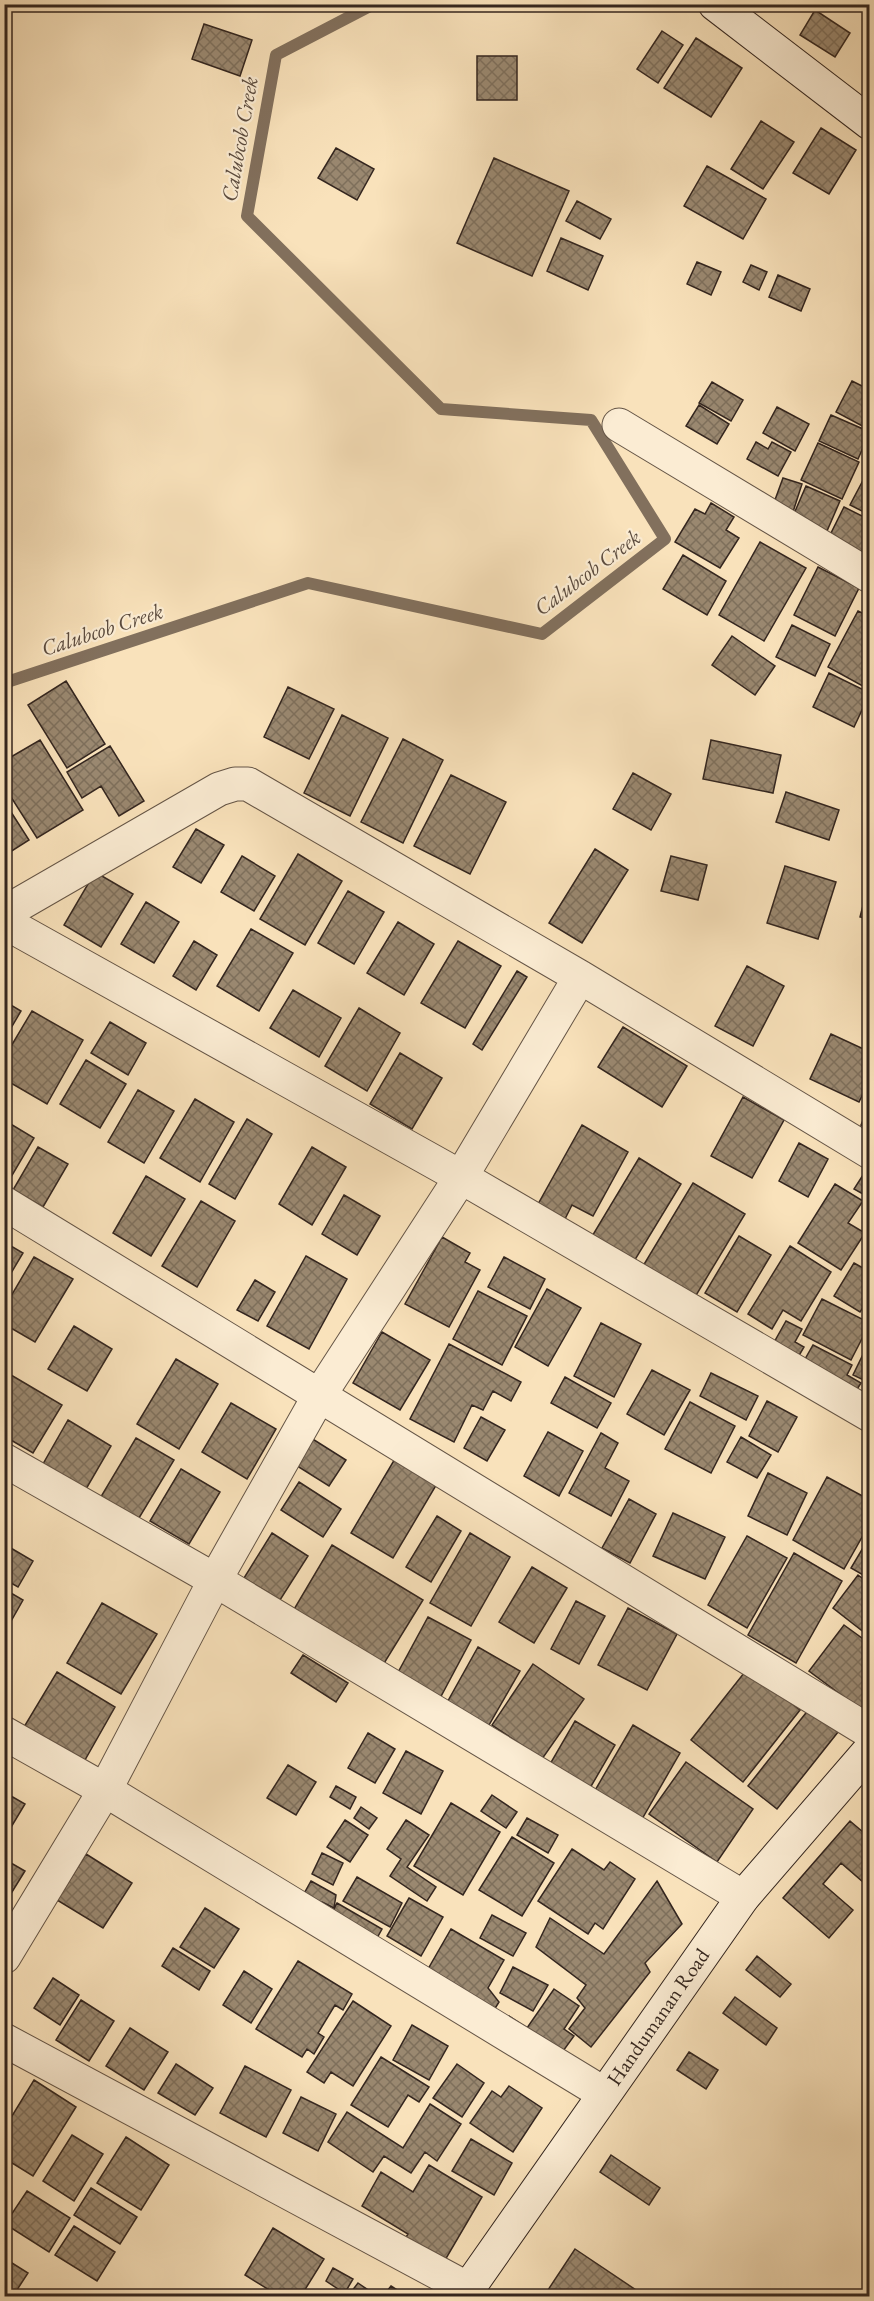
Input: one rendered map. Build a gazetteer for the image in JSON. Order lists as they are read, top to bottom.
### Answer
{
  "streets": {
    "street": ["Handumanan Road"]
  },
  "water": ["Calubcob Creek"]
}
